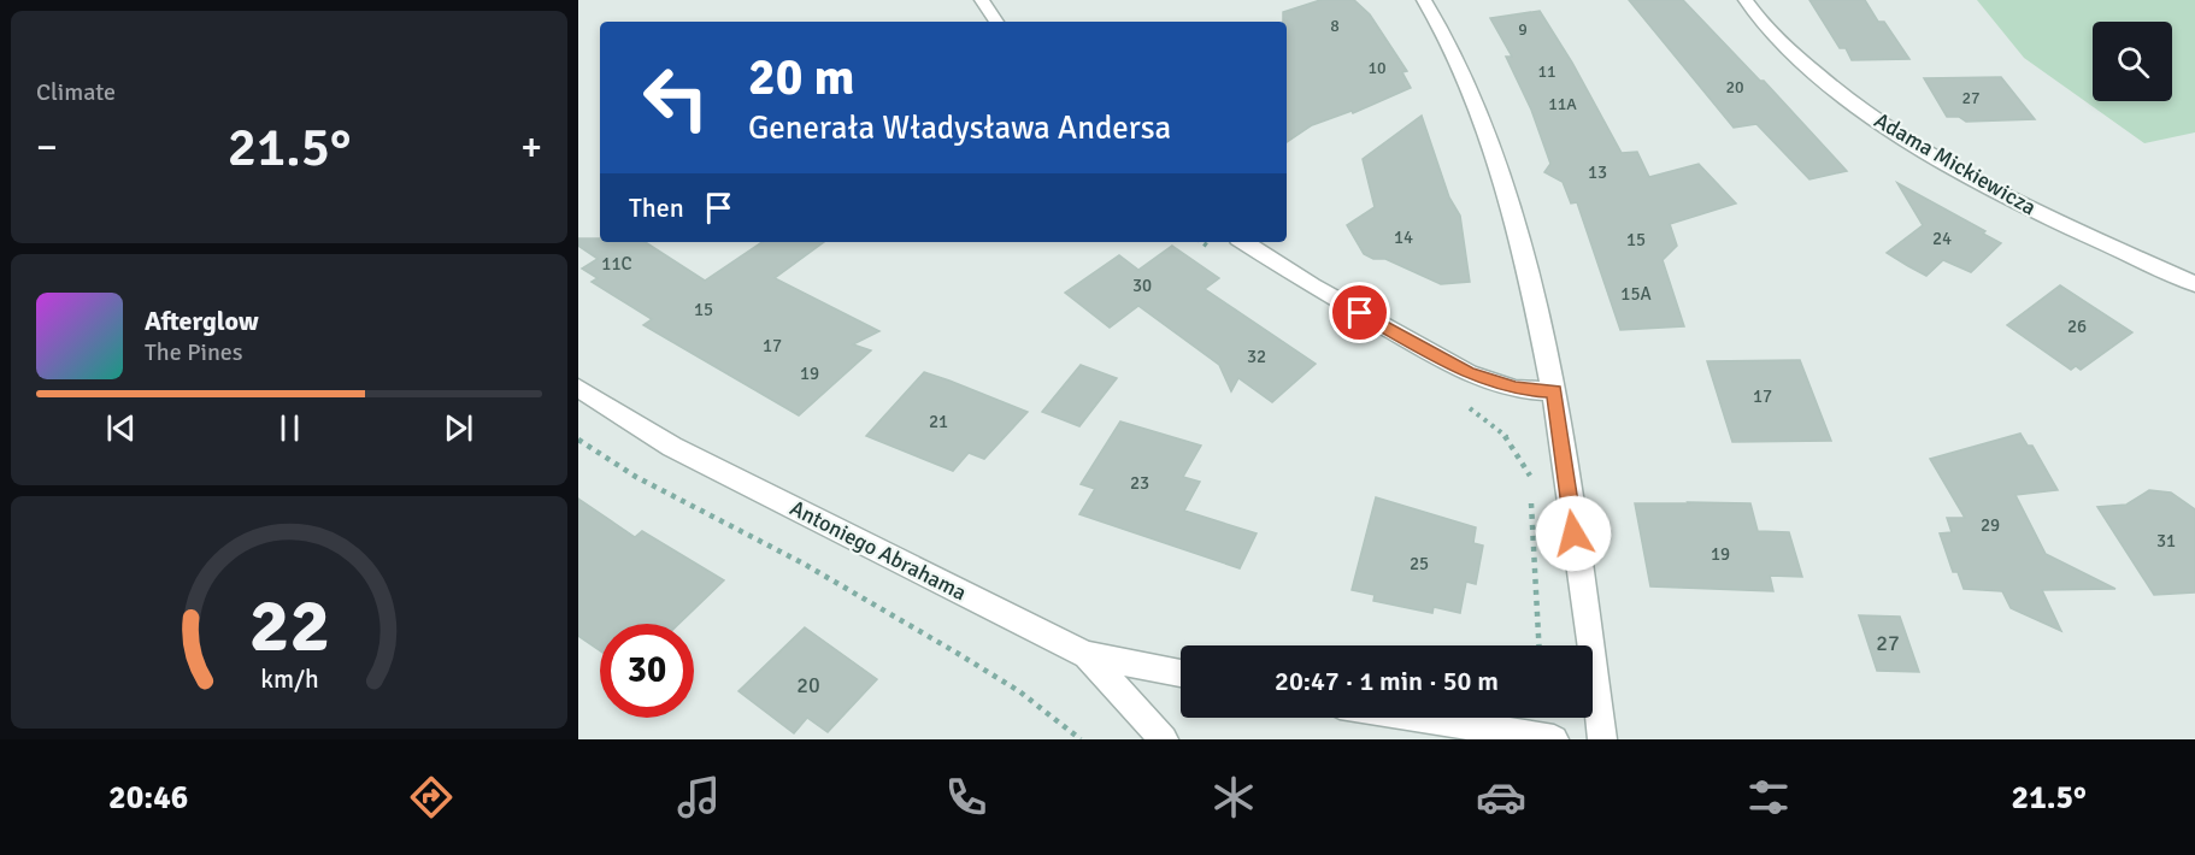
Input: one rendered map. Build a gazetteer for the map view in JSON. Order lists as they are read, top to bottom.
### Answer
{
  "streets": {
    "street": ["Adama Mickiewicza", "Antoniego Abrahama"]
  },
  "house_numbers": [
    "8",
    "9",
    "10",
    "11",
    "20",
    "27",
    "11A",
    "13",
    "14",
    "24",
    "15",
    "11C",
    "30",
    "15A",
    "15",
    "26",
    "17",
    "32",
    "19",
    "17",
    "21",
    "23",
    "29",
    "31",
    "19",
    "25",
    "27",
    "20"
  ],
  "page": {
    "tile": "Climate",
    "turn": ["20 m", "Generała Władysława Andersa"],
    "heat": ["−", "21.5°", "+"],
    "then": "Then",
    "song": ["Afterglow", "The Pines"],
    "limit": "30",
    "trip": "20:47 · 1 min · 50 m",
    "tabs": ["20:46", "21.5°"],
    "gauge": ["22", "km/h"]
  }
}
